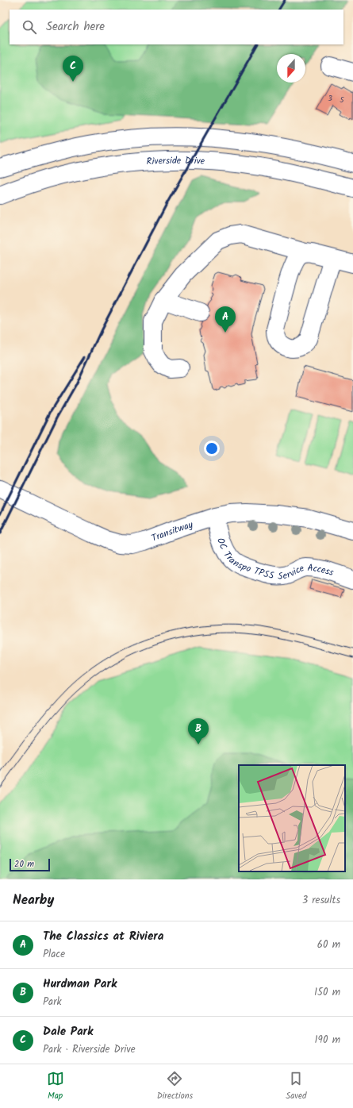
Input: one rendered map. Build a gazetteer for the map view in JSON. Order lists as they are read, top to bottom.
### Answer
{
  "streets": {
    "main road": ["Riverside Drive", "Transitway", "OC Transpo TPSS Service Access"]
  },
  "crossings": [
    ["Transitway", "OC Transpo TPSS Service Access"]
  ],
  "house_numbers": ["3", "5"],
  "scale_bar": "20 m",
  "north": "bottom",
  "page": {
    "search": "Search here",
    "pins": ["C", "A", "B"],
    "scale": "20 m",
    "heading": ["Nearby", "3 results"],
    "list": [
      {
        "mark": "A",
        "name": "The Classics at Riviera",
        "note": "Place",
        "value": "60 m"
      },
      {
        "mark": "B",
        "name": "Hurdman Park",
        "note": "Park",
        "value": "150 m"
      },
      {
        "mark": "C",
        "name": "Dale Park",
        "note": "Park · Riverside Drive",
        "value": "190 m"
      }
    ],
    "nav": ["Map", "Directions", "Saved"]
  }
}
